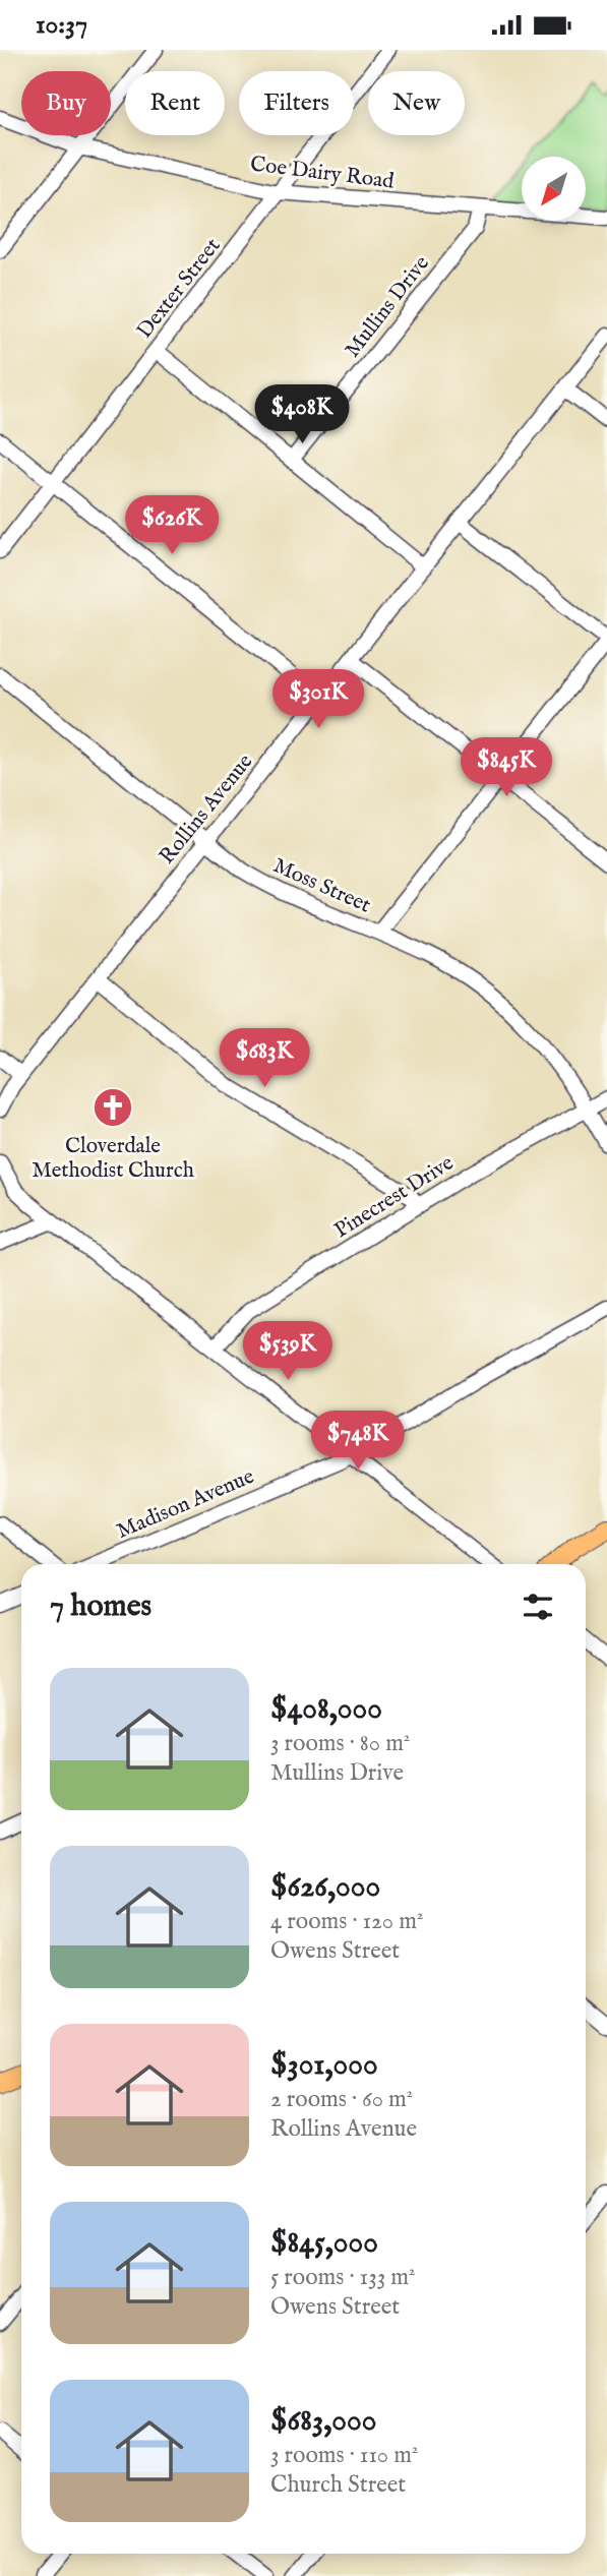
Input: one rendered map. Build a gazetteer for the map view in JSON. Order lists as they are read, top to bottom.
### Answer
{
  "streets": {
    "street": [
      "Coe Dairy Road",
      "Dexter Street",
      "Mullins Drive",
      "Rollins Avenue",
      "Moss Street",
      "Pinecrest Drive",
      "Madison Avenue"
    ]
  },
  "crossings": [
    ["Coe Dairy Road", "Dexter Street"],
    ["Coe Dairy Road", "Mullins Drive"],
    ["Rollins Avenue", "Moss Street"],
    ["Moss Street", "Pinecrest Drive"]
  ],
  "places": {
    "church": ["Cloverdale Methodist Church"]
  },
  "north": "bottom left",
  "page": {
    "status": "10:37",
    "chip": [
      "Buy",
      "Rent",
      "Filters",
      "New"
    ],
    "price": [
      "$408K",
      "$626K",
      "$301K",
      "$845K",
      "$683K",
      "$539K",
      "$748K"
    ],
    "heading": "7 homes",
    "list": [
      {
        "name": "$408,000",
        "note": "3 rooms · 80 m² · Mullins Drive"
      },
      {
        "name": "$626,000",
        "note": "4 rooms · 120 m² · Owens Street"
      },
      {
        "name": "$301,000",
        "note": "2 rooms · 60 m² · Rollins Avenue"
      },
      {
        "name": "$845,000",
        "note": "5 rooms · 133 m² · Owens Street"
      },
      {
        "name": "$683,000",
        "note": "3 rooms · 110 m² · Church Street"
      }
    ]
  }
}
